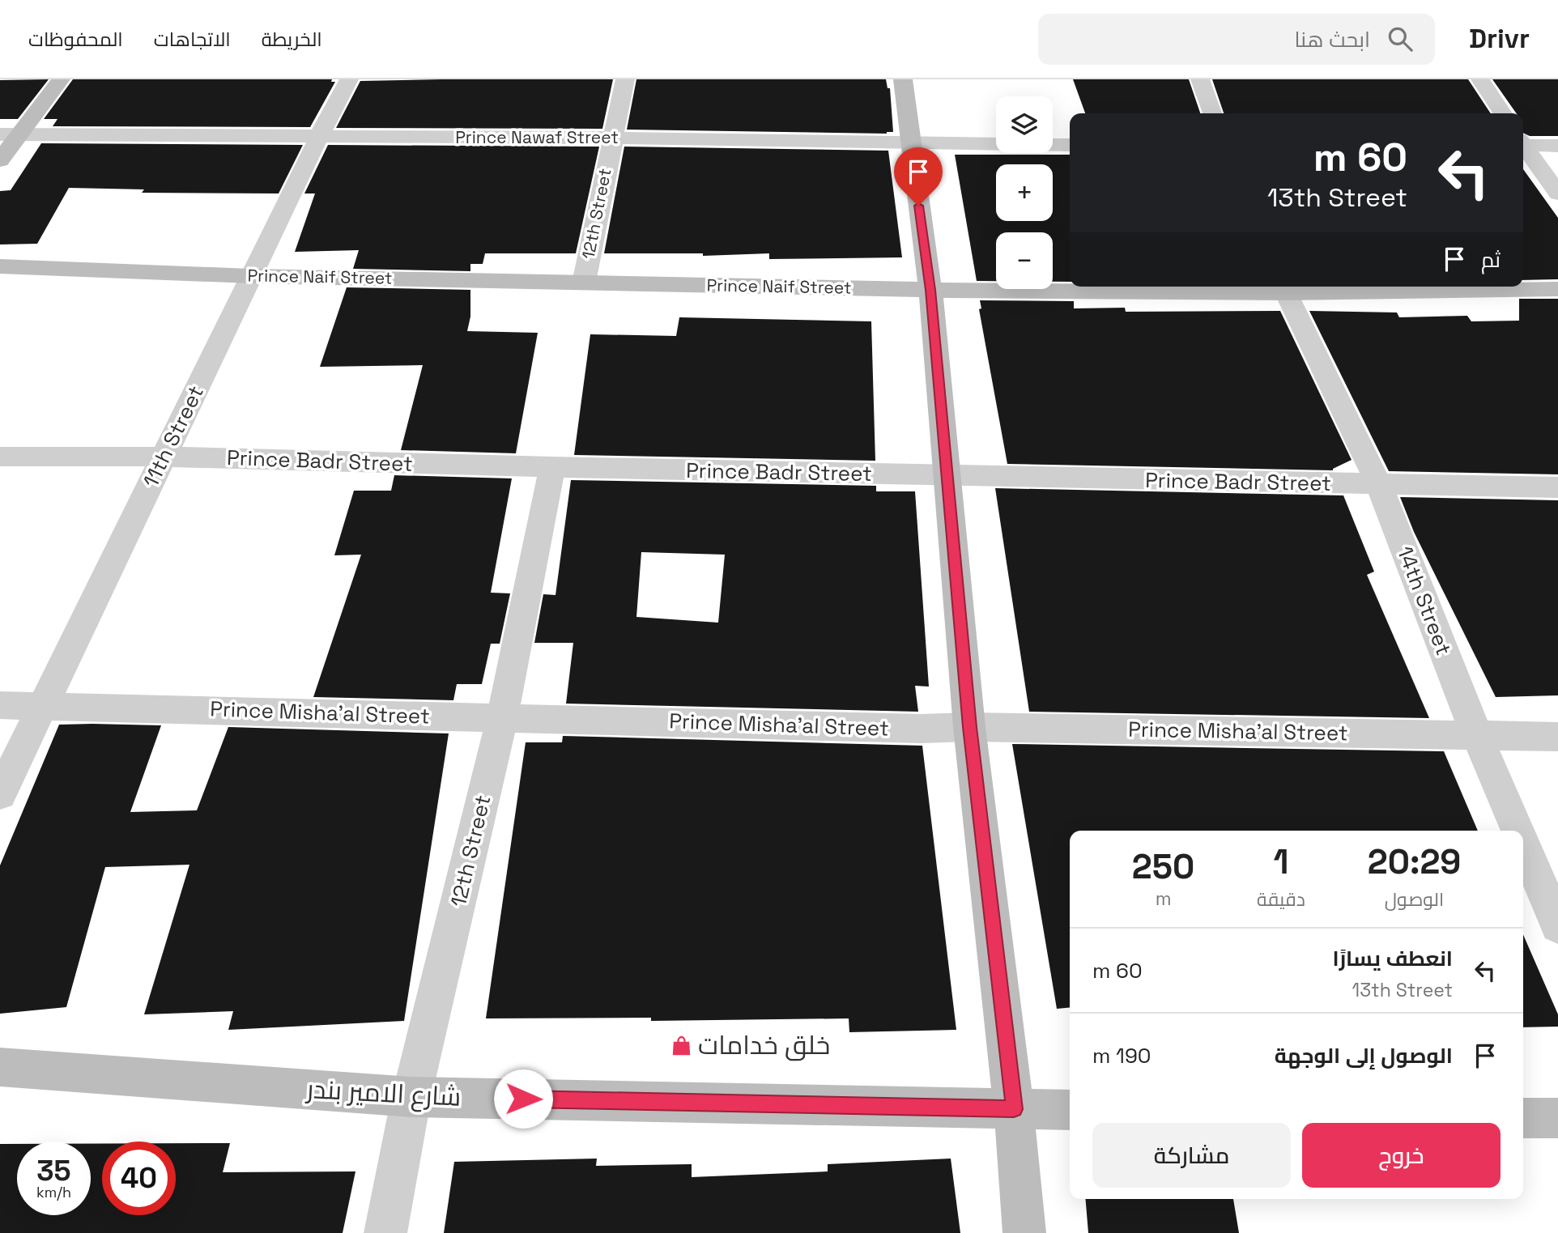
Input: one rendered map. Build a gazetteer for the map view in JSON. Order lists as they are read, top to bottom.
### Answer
{
  "streets": {
    "street": [
      "Prince Nawaf Street",
      "12th Street",
      "Prince Naif Street",
      "11th Street",
      "Prince Badr Street",
      "14th Street",
      "Prince Misha'al Street",
      "شارع الامير بندر"
    ]
  },
  "crossings": [
    ["Prince Nawaf Street", "12th Street"],
    ["Prince Nawaf Street", "11th Street"],
    ["12th Street", "Prince Naif Street"],
    ["12th Street", "Prince Badr Street"],
    ["12th Street", "Prince Misha'al Street"],
    ["12th Street", "شارع الامير بندر"],
    ["Prince Naif Street", "11th Street"],
    ["Prince Naif Street", "14th Street"],
    ["11th Street", "Prince Badr Street"],
    ["11th Street", "Prince Misha'al Street"],
    ["Prince Badr Street", "14th Street"],
    ["14th Street", "Prince Misha'al Street"]
  ],
  "places": {
    "shop": ["خلق خدامات"]
  },
  "page": {
    "header": "Drivr",
    "search": "ابحث هنا",
    "nav": ["الخريطة", "الاتجاهات", "المحفوظات"],
    "map_buttons": ["+", "−"],
    "turn": ["60 m", "13th Street"],
    "then": "ثم",
    "eta": [
      "20:29",
      "الوصول",
      "1",
      "دقيقة",
      "250",
      "m"
    ],
    "list": [
      {
        "name": "انعطف يسارًا",
        "note": "13th Street",
        "value": "60 m"
      },
      {
        "name": "الوصول إلى الوجهة",
        "value": "190 m"
      }
    ],
    "buttons": ["خروج", "مشاركة"],
    "speed": "35 km/h",
    "limit": "40"
  }
}
